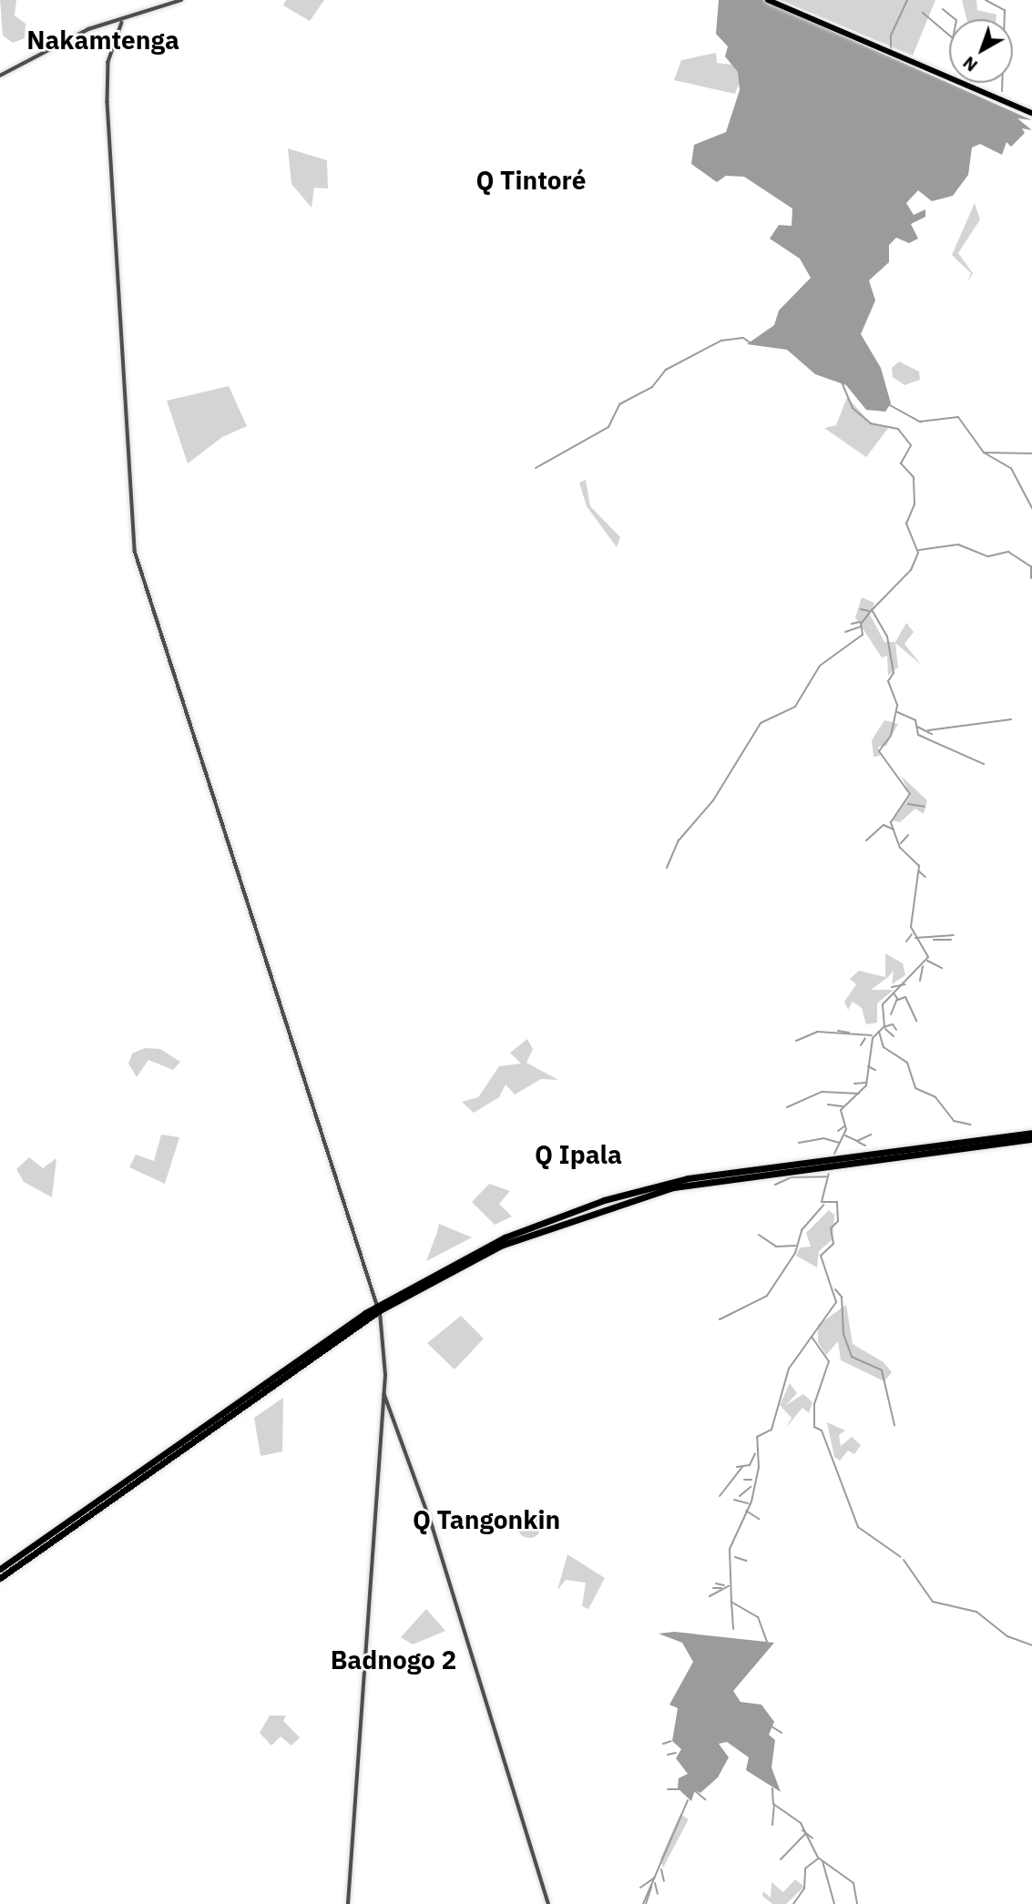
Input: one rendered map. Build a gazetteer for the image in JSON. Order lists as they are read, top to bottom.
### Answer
{
  "districts": [
    "Nakamtenga",
    "Q Tintoré",
    "Q Ipala",
    "Q Tangonkin",
    "Badnogo 2"
  ],
  "north": "bottom left"
}
